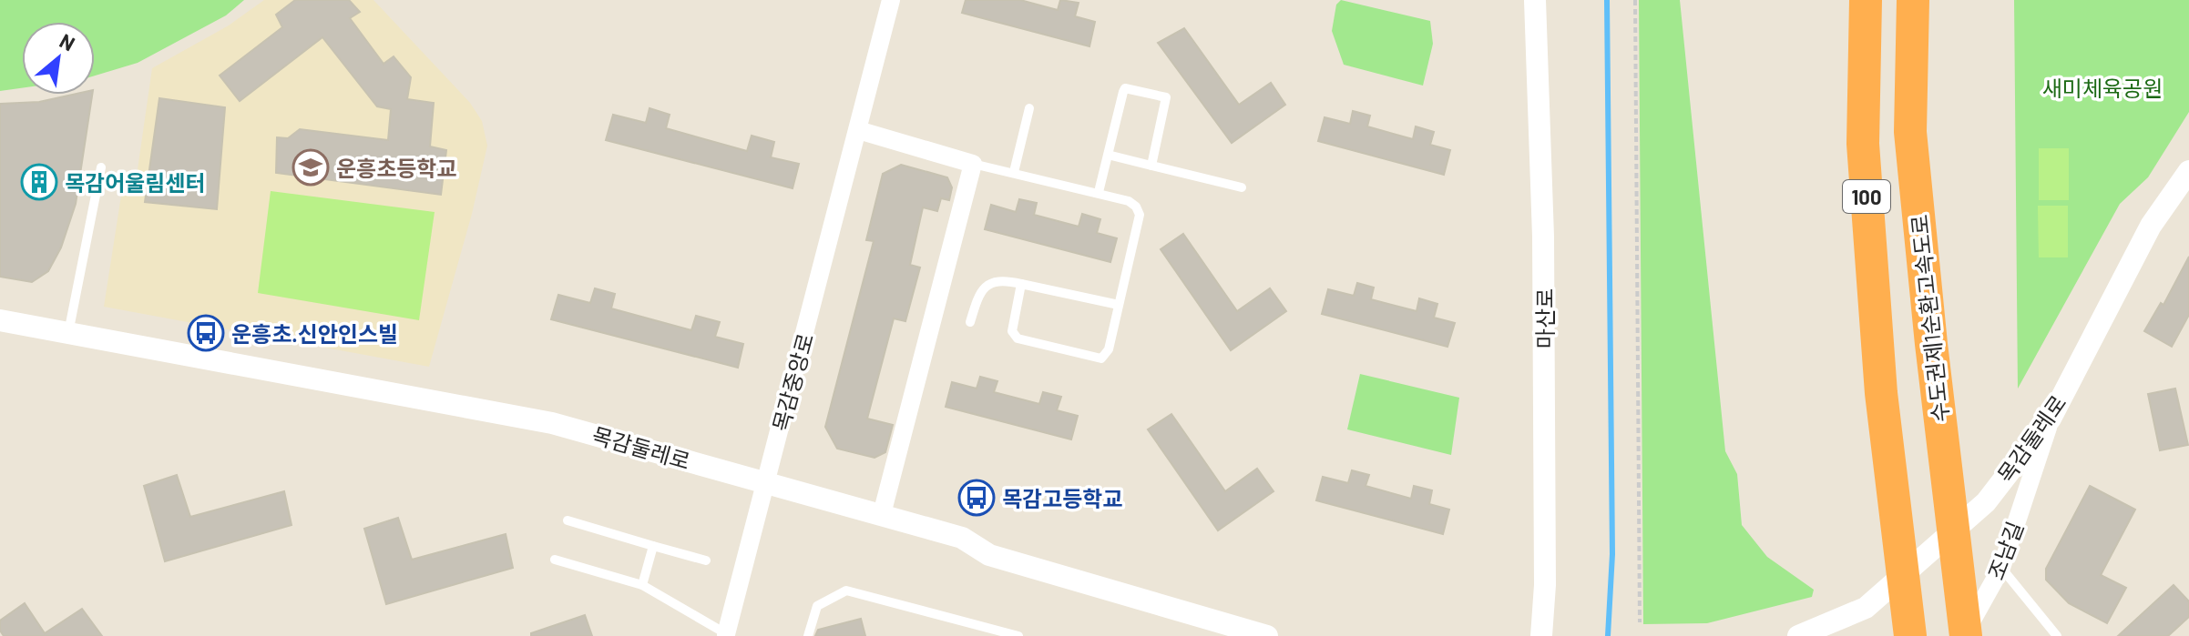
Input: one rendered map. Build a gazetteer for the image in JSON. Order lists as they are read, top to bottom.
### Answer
{
  "streets": {
    "highway": ["100", "수도권제1순환고속도로"],
    "street": [
      "마산로",
      "목감중앙로",
      "목감둘레로",
      "조남길"
    ]
  },
  "crossings": [
    ["수도권제1순환고속도로", "조남길"],
    ["목감중앙로", "목감둘레로"],
    ["목감둘레로", "조남길"]
  ],
  "parks": ["새미체육공원"],
  "places": {
    "school or university": ["운흥초등학교"],
    "building": ["목감어울림센터"],
    "bus stop": ["운흥초.신안인스빌", "목감고등학교"]
  },
  "north": "top right"
}
